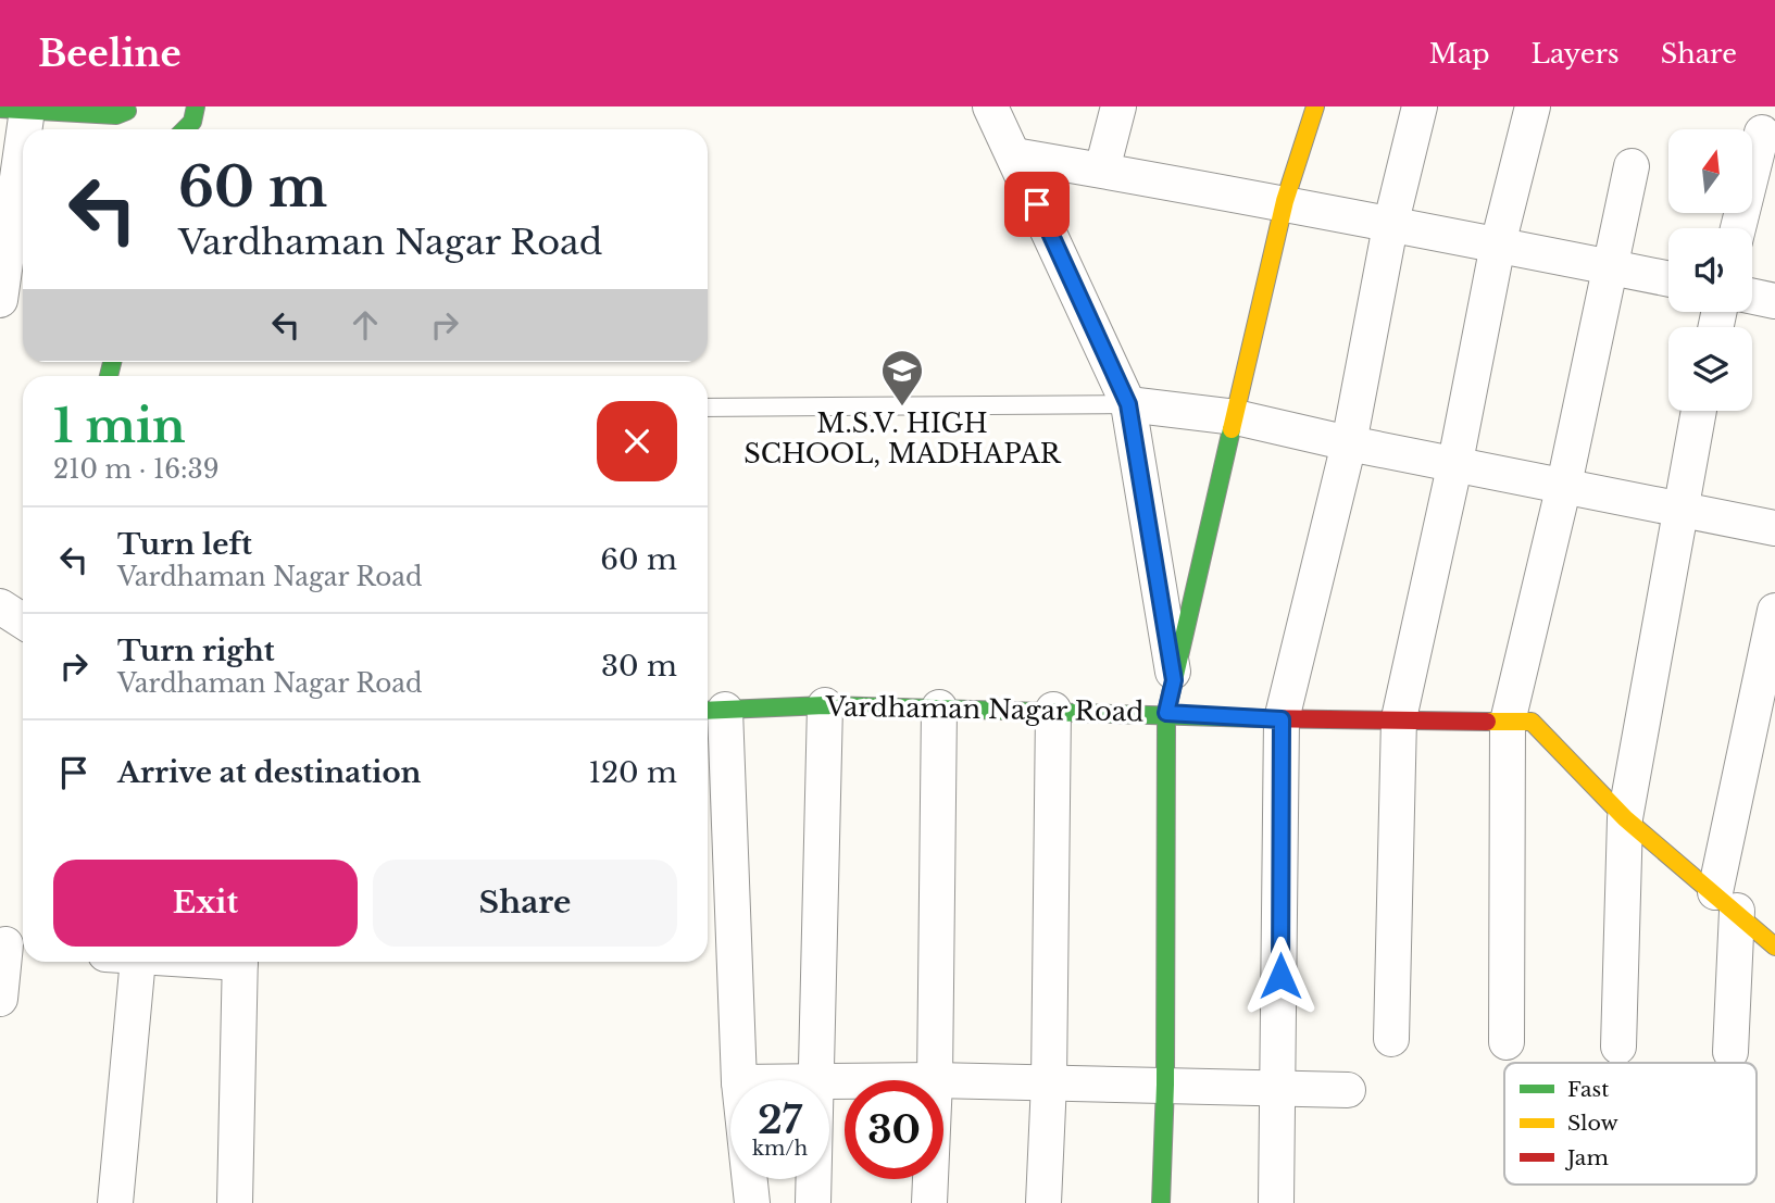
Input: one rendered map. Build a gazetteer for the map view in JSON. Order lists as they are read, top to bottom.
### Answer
{
  "streets": {
    "street": ["Vardhaman Nagar Road"]
  },
  "places": {
    "school or university": ["M.S.V. HIGH SCHOOL, MADHAPAR"]
  },
  "legend": ["Fast", "Slow", "Jam"],
  "north": "top",
  "page": {
    "header": "Beeline",
    "nav": ["Map", "Layers", "Share"],
    "turn": ["60 m", "Vardhaman Nagar Road"],
    "heading": ["1 min", "210 m · 16:39"],
    "list": [
      {
        "name": "Turn left",
        "note": "Vardhaman Nagar Road",
        "value": "60 m"
      },
      {
        "name": "Turn right",
        "note": "Vardhaman Nagar Road",
        "value": "30 m"
      },
      {
        "name": "Arrive at destination",
        "value": "120 m"
      }
    ],
    "buttons": ["Exit", "Share"],
    "speed": "27 km/h",
    "limit": "30"
  }
}
